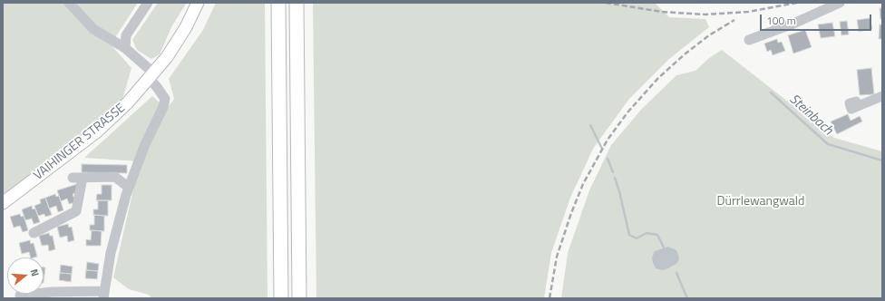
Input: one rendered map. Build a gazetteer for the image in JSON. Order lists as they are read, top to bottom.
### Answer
{
  "streets": {
    "main road": ["VAIHINGER STRASSE"]
  },
  "water": ["Steinbach"],
  "parks": ["Dürrlewangwald"],
  "scale_bar": "100 m",
  "north": "right"
}
